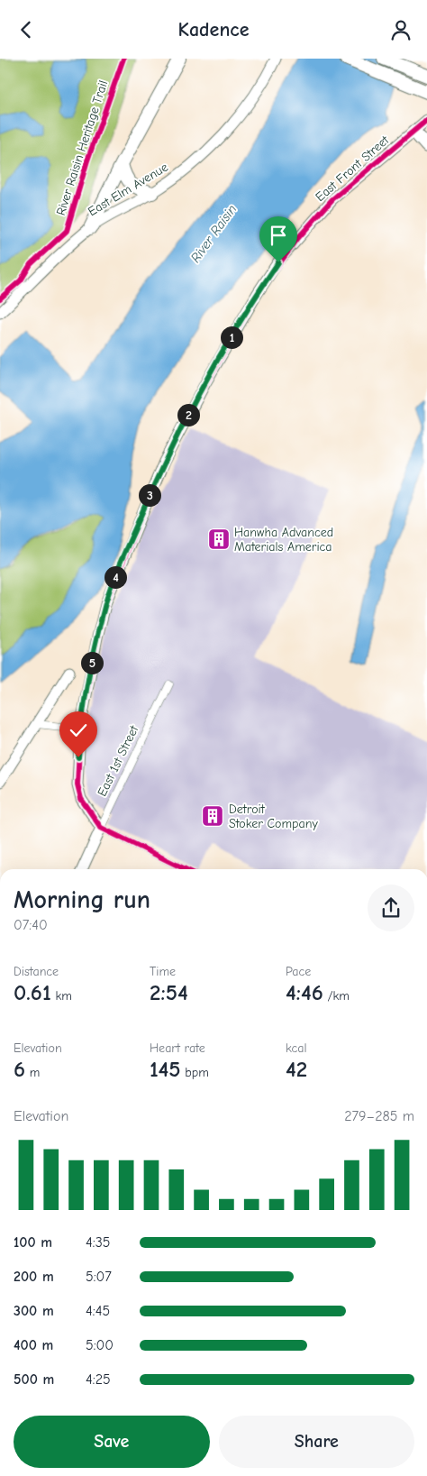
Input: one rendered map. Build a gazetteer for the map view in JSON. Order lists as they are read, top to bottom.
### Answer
{
  "streets": {
    "street": ["East Front Street", "East Elm Avenue", "East 1st Street"],
    "cycle path": ["River Raisin Heritage Trail"]
  },
  "crossings": [
    ["East Front Street", "East 1st Street"]
  ],
  "water": ["River Raisin"],
  "places": {
    "building": ["Hanwha Advanced Materials America", "Detroit Stoker Company"]
  },
  "page": {
    "header": "Kadence",
    "pins": [
      "1",
      "2",
      "3",
      "4",
      "5"
    ],
    "heading": ["Morning run", "07:40"],
    "stats": [
      ["Distance", "0.61 km"],
      ["Time", "2:54"],
      ["Pace", "4:46 /km"],
      ["Elevation", "6 m"],
      ["Heart rate", "145 bpm"],
      ["kcal", "42"]
    ],
    "chart": ["Elevation", "279–285 m"],
    "list": [
      {
        "name": "100 m",
        "note": "4:35"
      },
      {
        "name": "200 m",
        "note": "5:07"
      },
      {
        "name": "300 m",
        "note": "4:45"
      },
      {
        "name": "400 m",
        "note": "5:00"
      },
      {
        "name": "500 m",
        "note": "4:25"
      }
    ],
    "buttons": ["Save", "Share"]
  }
}
